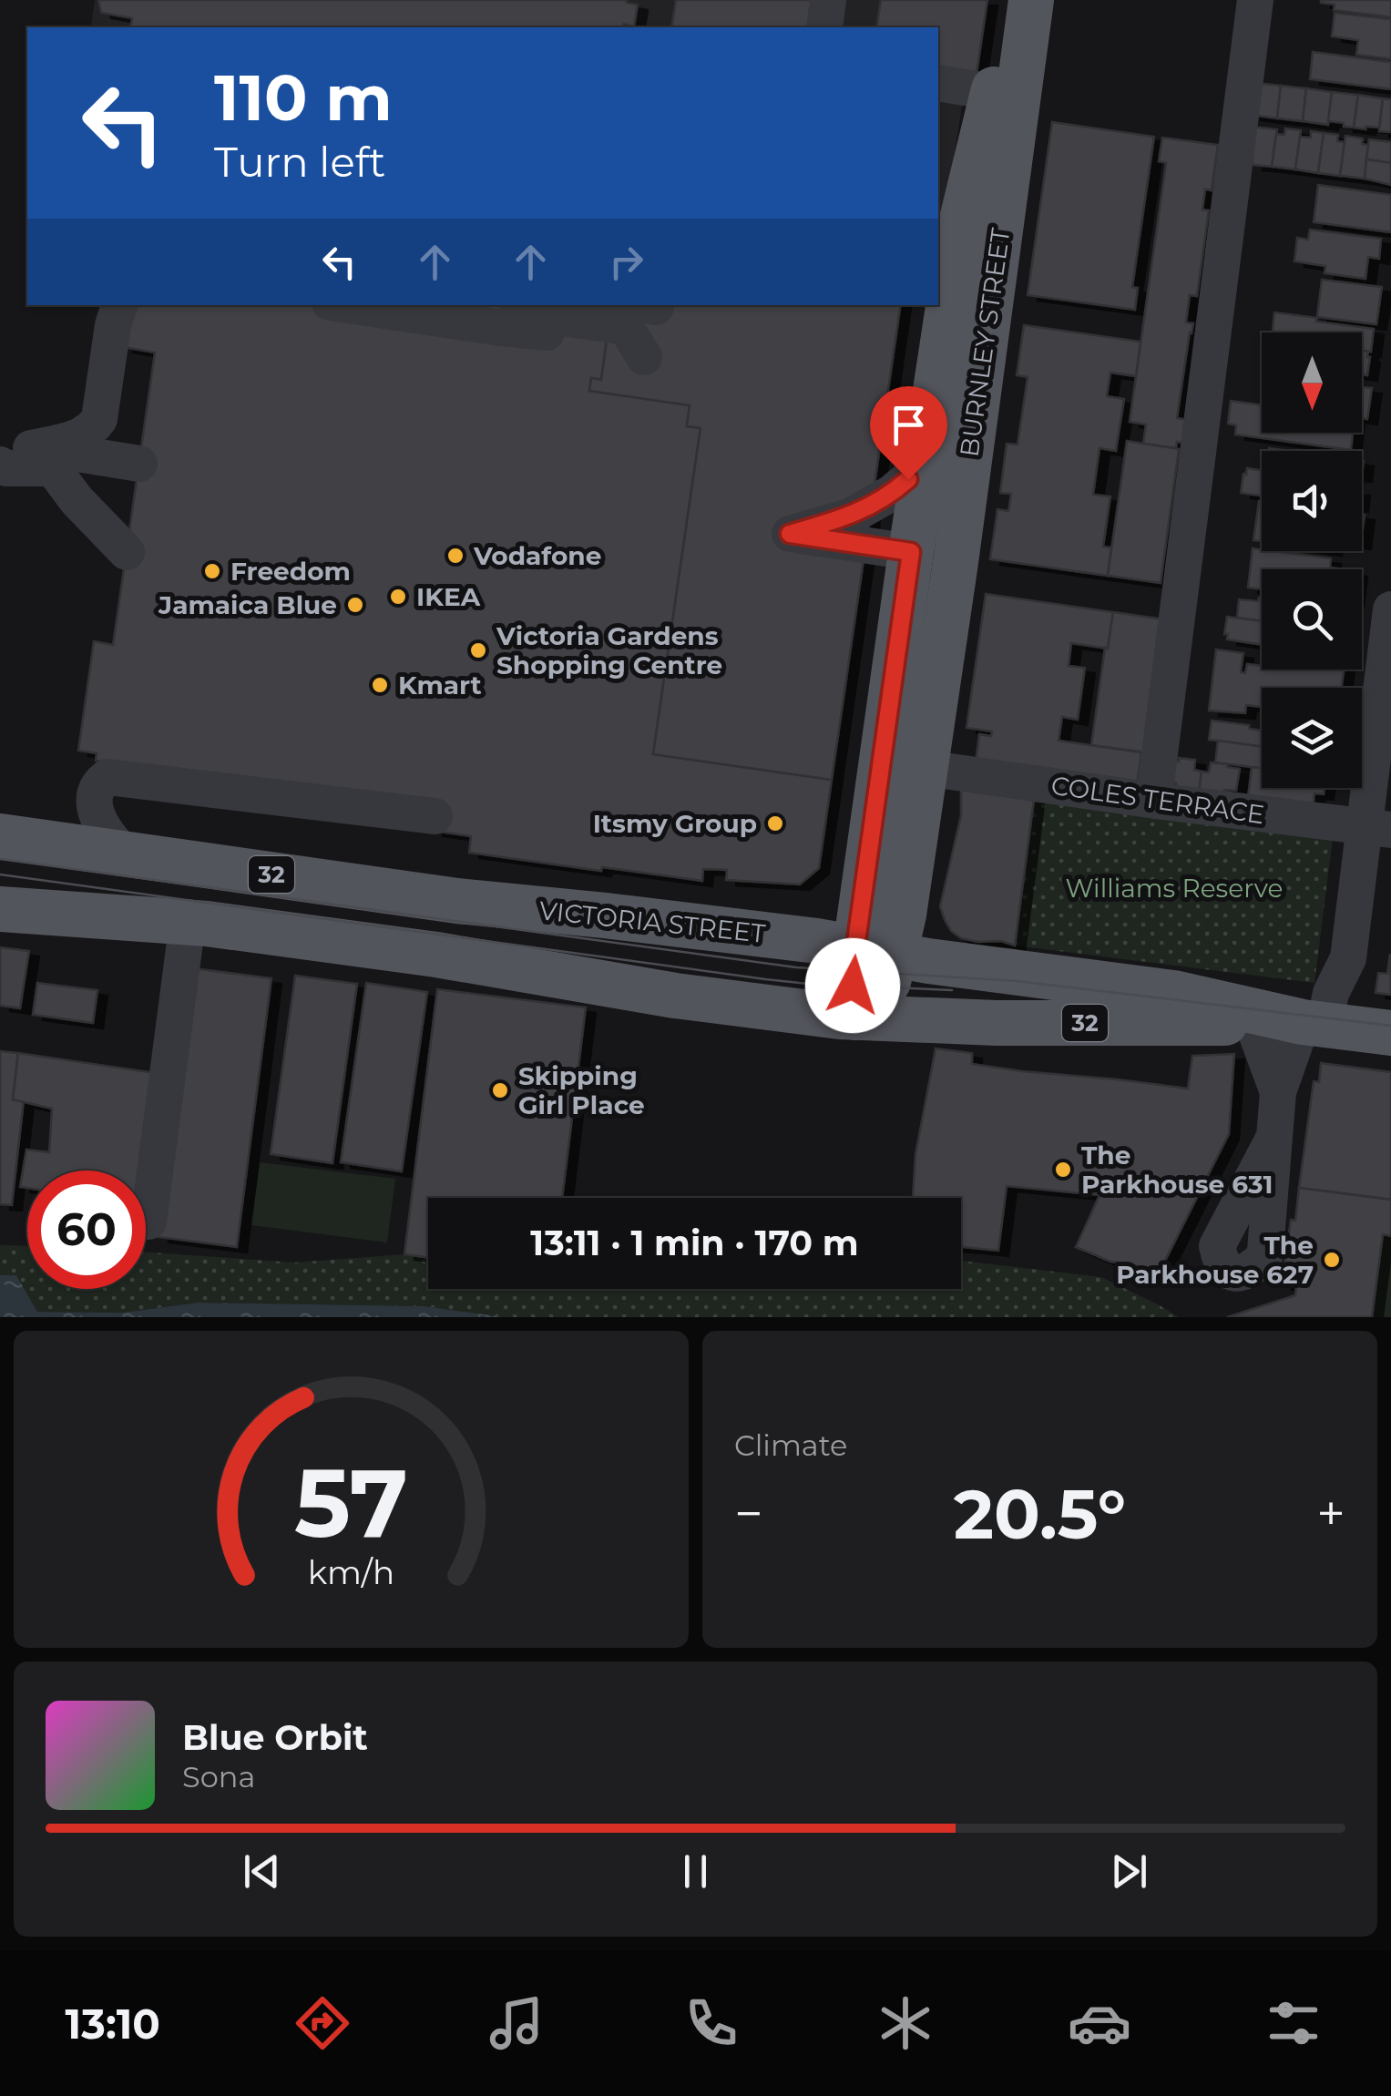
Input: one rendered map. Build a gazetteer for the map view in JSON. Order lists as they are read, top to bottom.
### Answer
{
  "streets": {
    "main road": ["BURNLEY STREET", "32", "VICTORIA STREET"],
    "street": ["COLES TERRACE"]
  },
  "crossings": [
    ["BURNLEY STREET", "COLES TERRACE"],
    ["BURNLEY STREET", "VICTORIA STREET"],
    ["32", "VICTORIA STREET"]
  ],
  "parks": ["Williams Reserve"],
  "places": [
    "Vodafone",
    "Freedom",
    "IKEA",
    "Jamaica Blue",
    "Victoria Gardens Shopping Centre",
    "Kmart",
    "Itsmy Group",
    "Skipping Girl Place",
    "The Parkhouse 631",
    "The Parkhouse 627"
  ],
  "north": "bottom",
  "page": {
    "turn": ["110 m", "Turn left"],
    "limit": "60",
    "trip": "13:11 · 1 min · 170 m",
    "tile": "Climate",
    "heat": ["−", "20.5°", "+"],
    "song": ["Blue Orbit", "Sona"],
    "tabs": "13:10",
    "gauge": ["57", "km/h"]
  }
}
